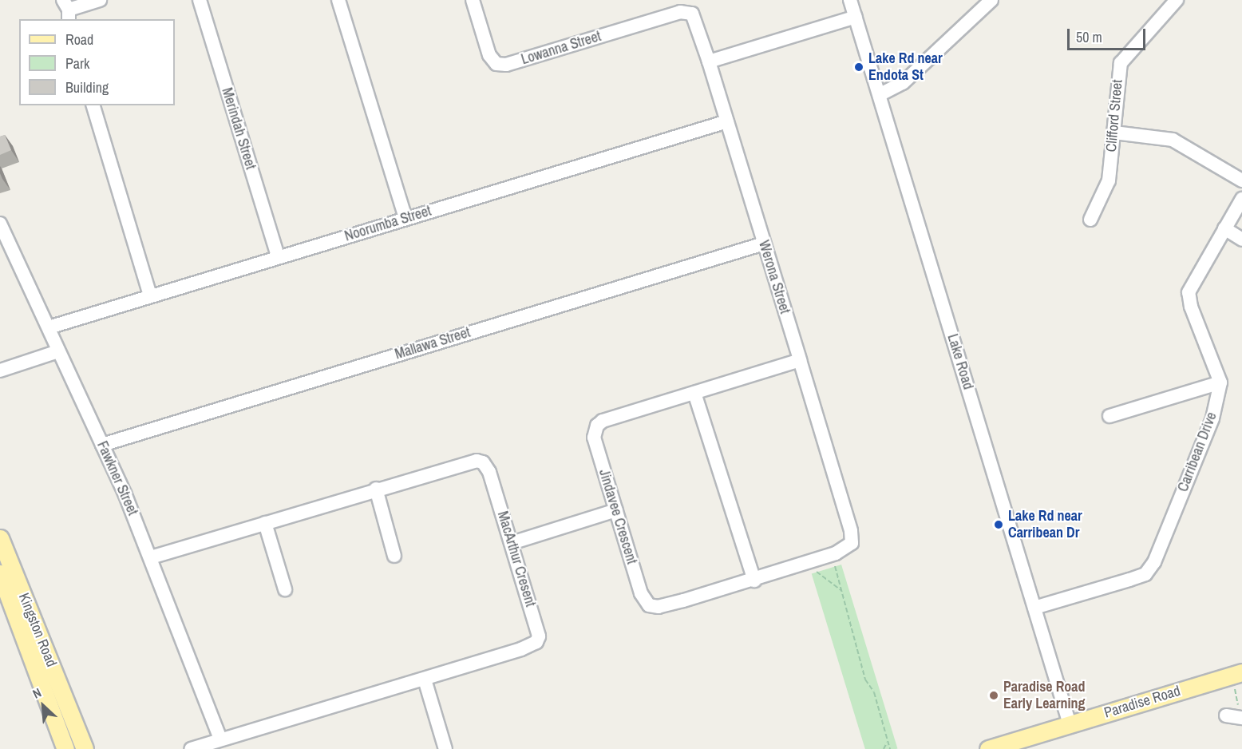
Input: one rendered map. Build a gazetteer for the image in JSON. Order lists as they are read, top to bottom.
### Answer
{
  "streets": {
    "main road": ["Kingston Road", "Paradise Road"],
    "street": [
      "Lowanna Street",
      "Clifford Street",
      "Merindah Street",
      "Noorumba Street",
      "Werona Street",
      "Mallawa Street",
      "Lake Road",
      "Carribean Drive",
      "Fawkner Street",
      "Jindavee Crescent",
      "MacArthur Cresent"
    ]
  },
  "crossings": [
    ["Lowanna Street", "Werona Street"],
    ["Merindah Street", "Noorumba Street"],
    ["Noorumba Street", "Werona Street"],
    ["Noorumba Street", "Fawkner Street"],
    ["Werona Street", "Mallawa Street"],
    ["Werona Street", "Jindavee Crescent"],
    ["Mallawa Street", "Fawkner Street"],
    ["Lake Road", "Carribean Drive"],
    ["Lake Road", "Paradise Road"],
    ["Fawkner Street", "MacArthur Cresent"]
  ],
  "places": ["Lake Rd near Endota St", "Lake Rd near Carribean Dr", "Paradise Road Early Learning"],
  "legend": ["Road", "Park", "Building"],
  "scale_bar": "50 m",
  "north": "top left"
}
